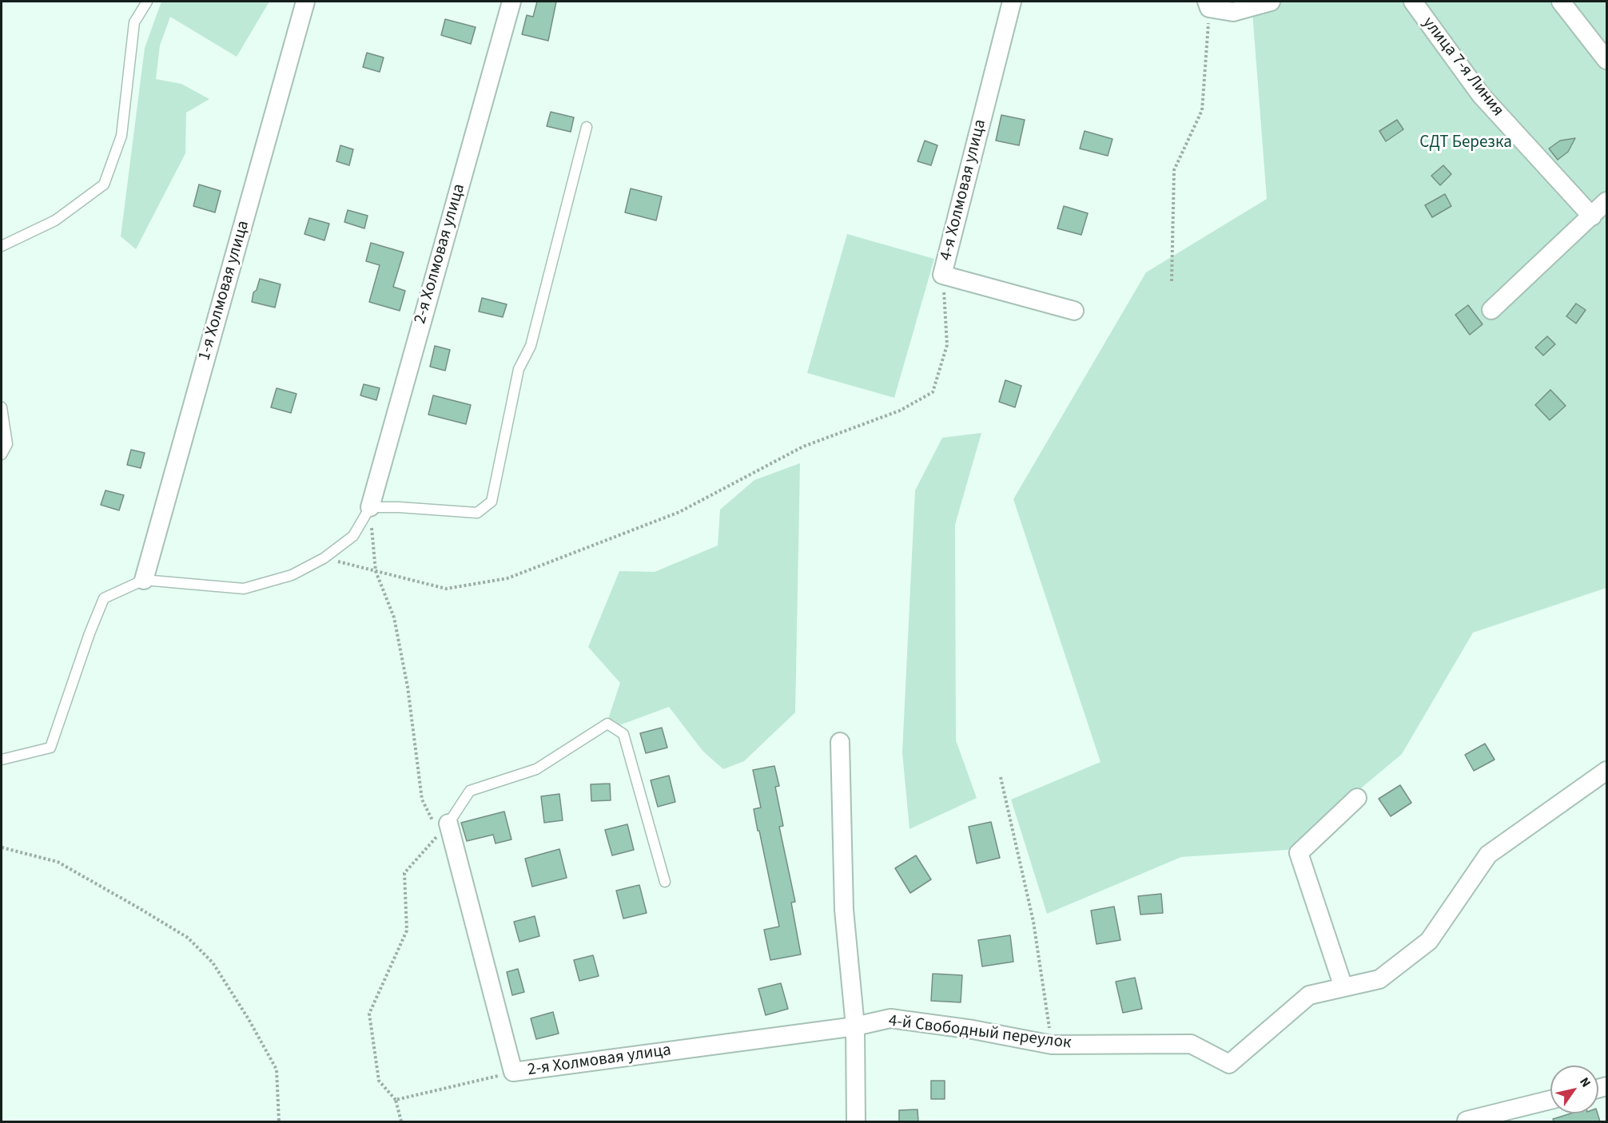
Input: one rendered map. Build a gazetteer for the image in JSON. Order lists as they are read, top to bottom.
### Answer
{
  "streets": {
    "street": [
      "улица 7-я Линия",
      "4-я Холмовая улица",
      "2-я Холмовая улица",
      "1-я Холмовая улица",
      "4-й Свободный переулок"
    ]
  },
  "crossings": [
    ["2-я Холмовая улица", "4-й Свободный переулок"]
  ],
  "parks": ["СДТ Березка"],
  "north": "top right"
}
